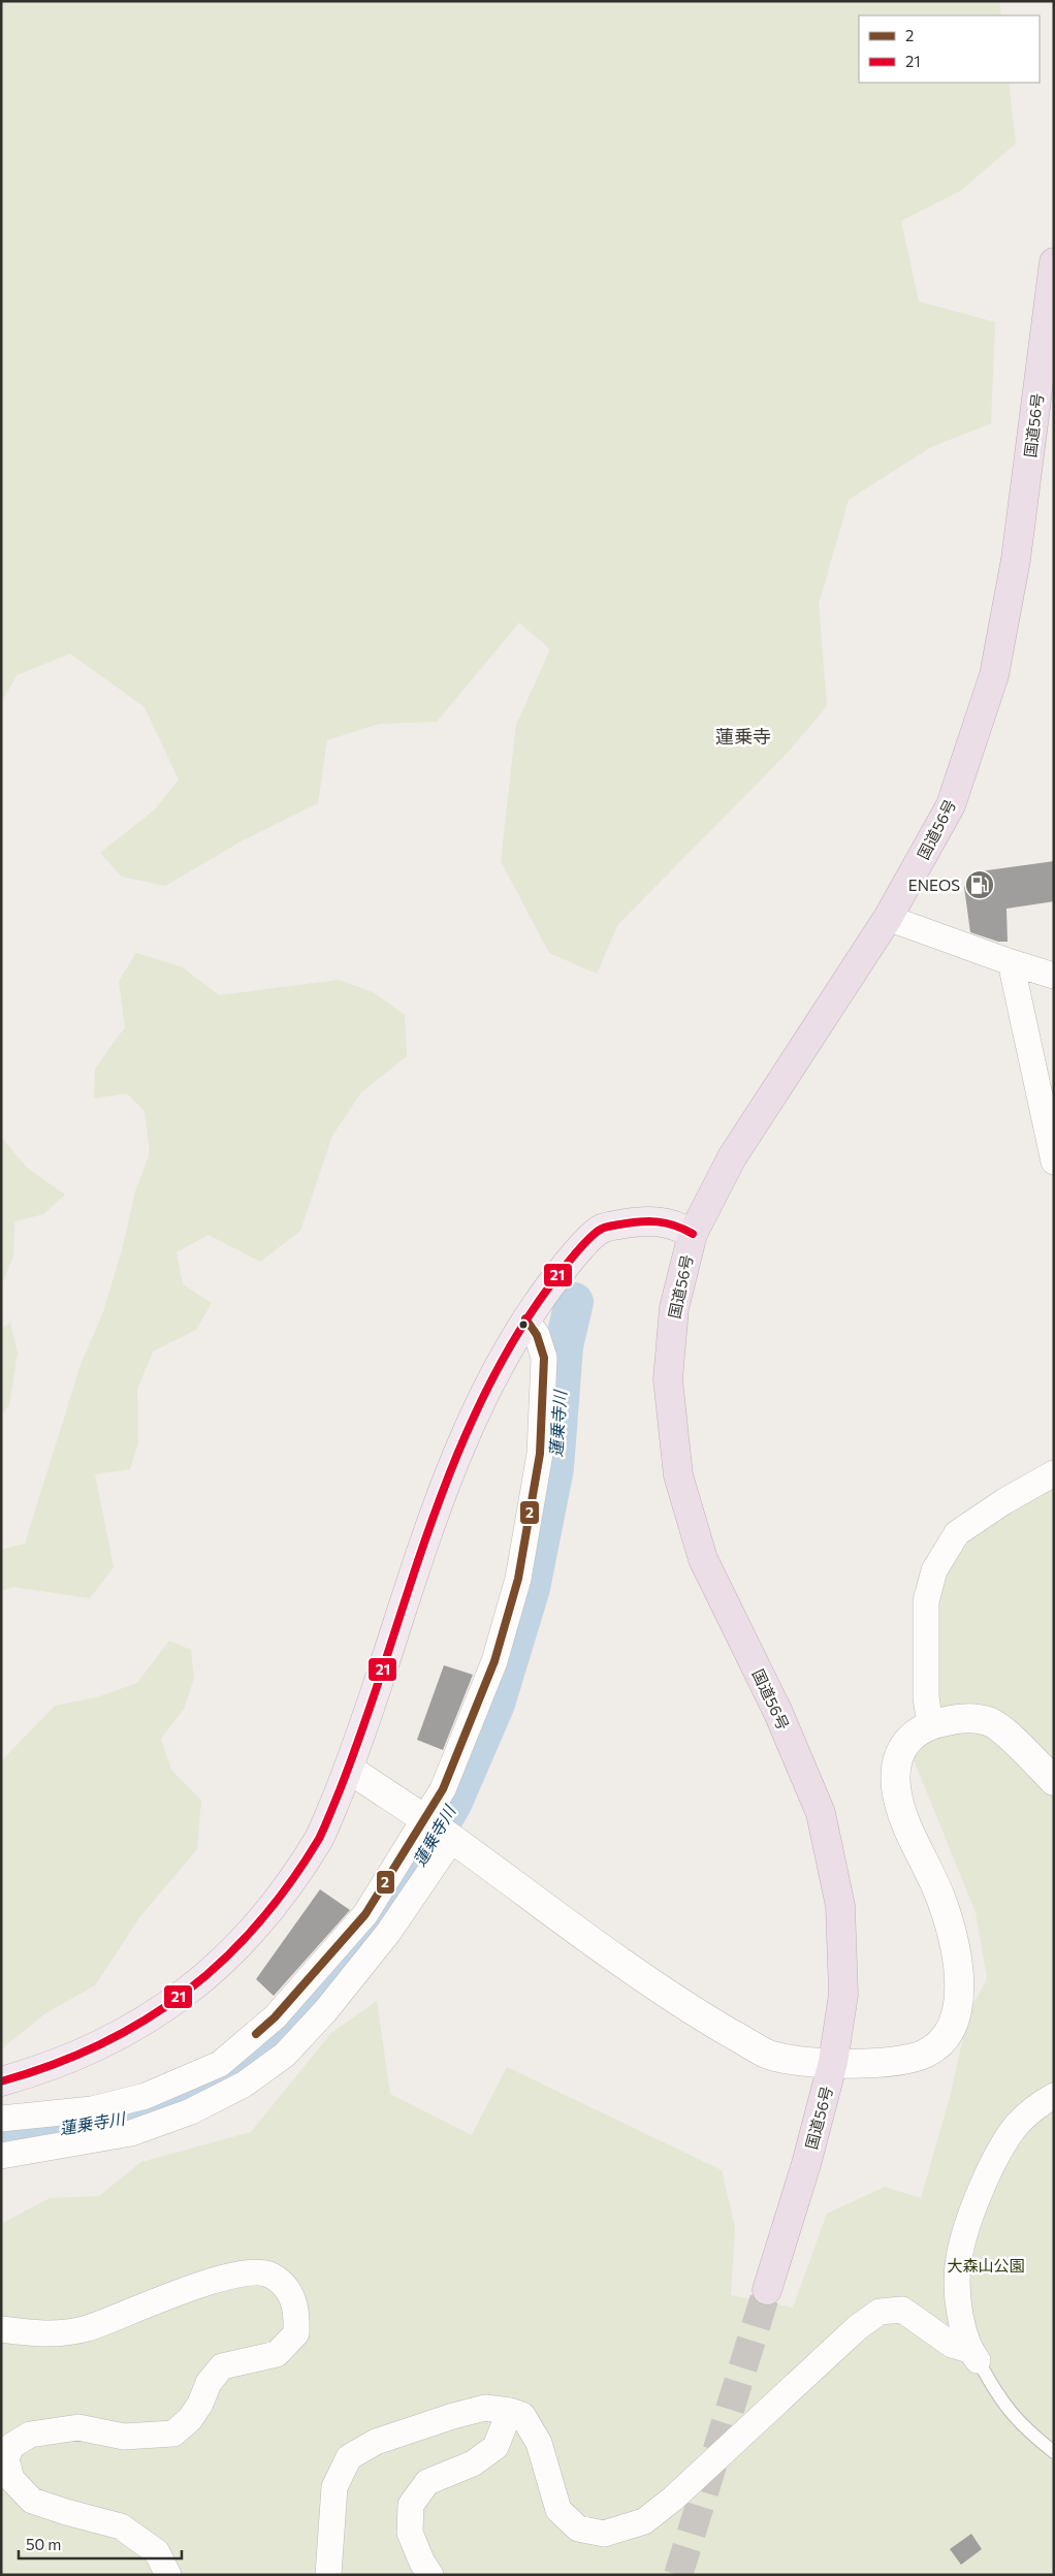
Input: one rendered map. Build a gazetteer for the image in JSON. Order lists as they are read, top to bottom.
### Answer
{
  "streets": {
    "highway": ["国道56号"]
  },
  "districts": ["蓮乗寺"],
  "water": ["蓮乗寺川"],
  "parks": ["大森山公園"],
  "places": {
    "fuel station": ["ENEOS"]
  },
  "lines": ["transit line 21", "transit line 2"],
  "legend": ["2", "21"],
  "scale_bar": "50 m"
}
